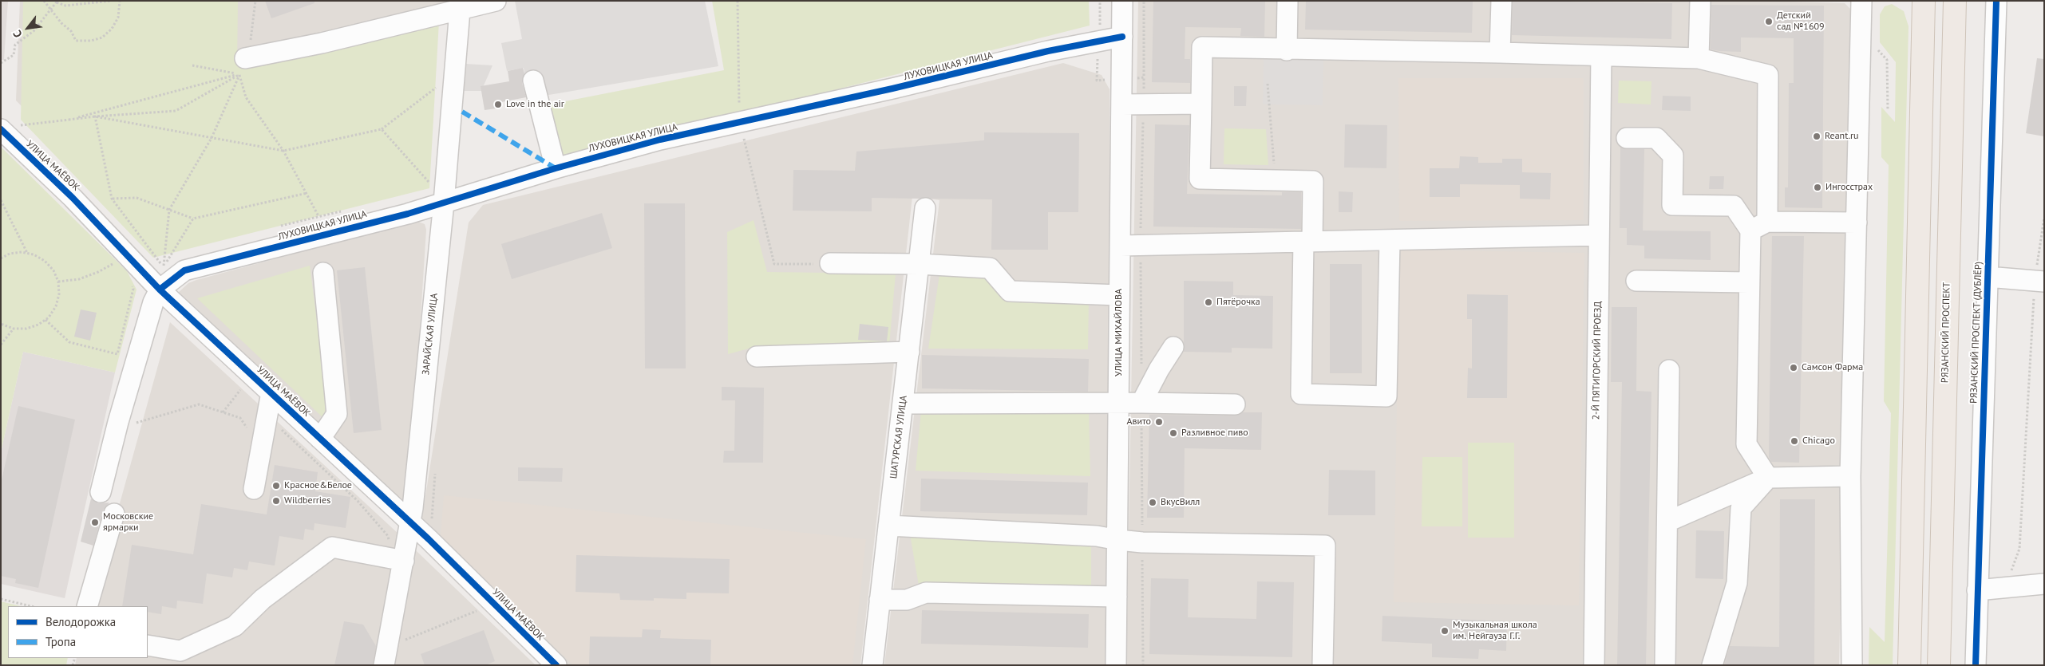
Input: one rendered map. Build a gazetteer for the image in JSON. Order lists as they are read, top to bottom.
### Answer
{
  "streets": {
    "main road": ["РЯЗАНСКИЙ ПРОСПЕКТ"],
    "street": [
      "ЛУХОВИЦКАЯ УЛИЦА",
      "УЛИЦА МАЁВОК",
      "УЛИЦА МИХАЙЛОВА",
      "РЯЗАНСКИЙ ПРОСПЕКТ (ДУБЛЁР)",
      "ЗАРАЙСКАЯ УЛИЦА",
      "2-Й ПЯТИГОРСКИЙ ПРОЕЗД",
      "ШАТУРСКАЯ УЛИЦА"
    ]
  },
  "crossings": [
    ["ЛУХОВИЦКАЯ УЛИЦА", "УЛИЦА МАЁВОК"],
    ["ЛУХОВИЦКАЯ УЛИЦА", "УЛИЦА МИХАЙЛОВА"],
    ["ЛУХОВИЦКАЯ УЛИЦА", "ЗАРАЙСКАЯ УЛИЦА"],
    ["УЛИЦА МАЁВОК", "ЗАРАЙСКАЯ УЛИЦА"]
  ],
  "places": [
    "Детский сад №1609",
    "Love in the air",
    "Reant.ru",
    "Ингосстрах",
    "Пятёрочка",
    "Самсон Фарма",
    "Авито",
    "Разливное пиво",
    "Chicago",
    "Красное&Белое",
    "Wildberries",
    "ВкусВилл",
    "Московские ярмарки",
    "Музыкальная школа им. Нейгауза Г.Г."
  ],
  "legend": ["Велодорожка", "Тропа"],
  "north": "bottom left"
}
